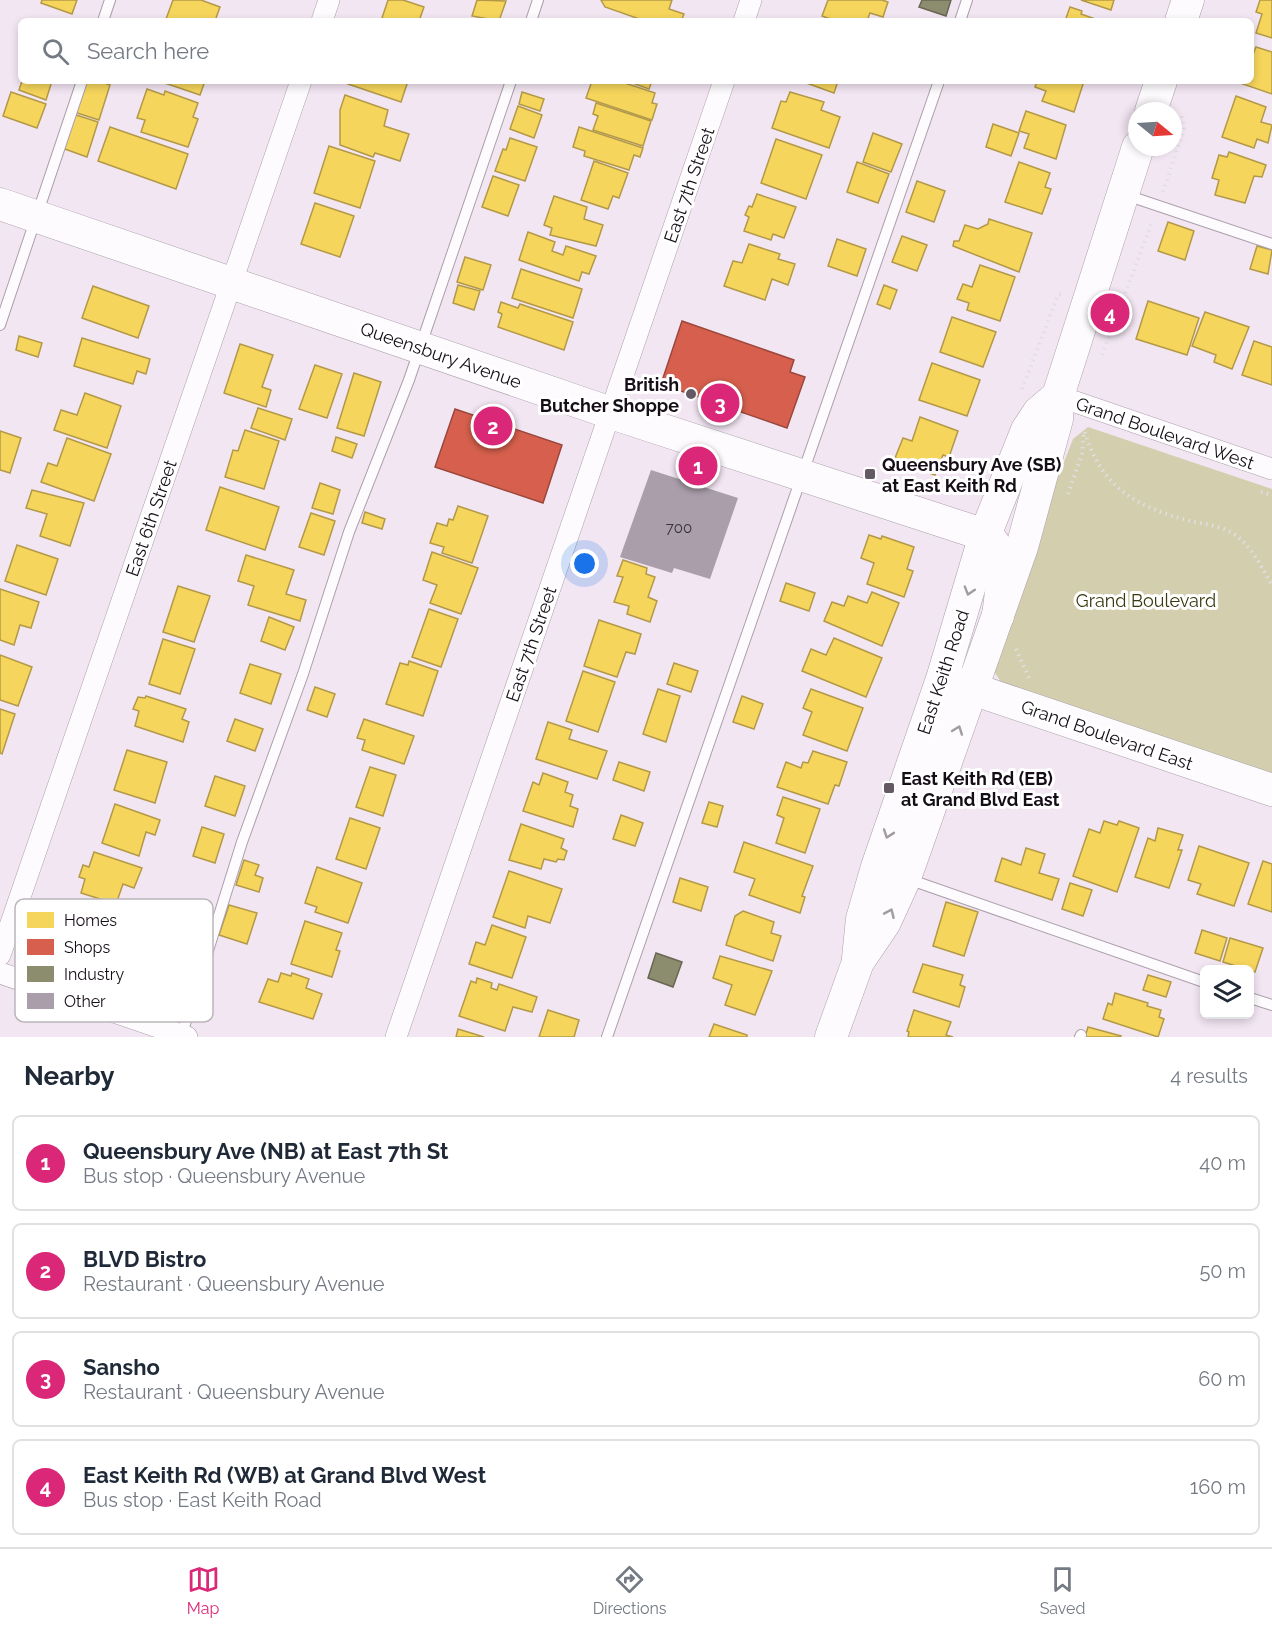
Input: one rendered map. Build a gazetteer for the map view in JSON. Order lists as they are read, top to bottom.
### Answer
{
  "streets": {
    "street": [
      "East 7th Street",
      "Queensbury Avenue",
      "Grand Boulevard West",
      "East 6th Street",
      "East Keith Road",
      "Grand Boulevard East"
    ]
  },
  "crossings": [
    ["East 7th Street", "Queensbury Avenue"],
    ["Queensbury Avenue", "East 6th Street"],
    ["Queensbury Avenue", "East Keith Road"],
    ["Grand Boulevard West", "East Keith Road"],
    ["East Keith Road", "Grand Boulevard East"]
  ],
  "parks": ["Grand Boulevard"],
  "places": {
    "other": ["British Butcher Shoppe"],
    "transit": ["Queensbury Ave (SB) at East Keith Rd", "East Keith Rd (EB) at Grand Blvd East"]
  },
  "house_numbers": ["700"],
  "legend": [
    "Homes",
    "Shops",
    "Industry",
    "Other"
  ],
  "north": "right",
  "page": {
    "search": "Search here",
    "pins": [
      "4",
      "3",
      "2",
      "1"
    ],
    "heading": ["Nearby", "4 results"],
    "list": [
      {
        "mark": "1",
        "name": "Queensbury Ave (NB) at East 7th St",
        "note": "Bus stop · Queensbury Avenue",
        "value": "40 m"
      },
      {
        "mark": "2",
        "name": "BLVD Bistro",
        "note": "Restaurant · Queensbury Avenue",
        "value": "50 m"
      },
      {
        "mark": "3",
        "name": "Sansho",
        "note": "Restaurant · Queensbury Avenue",
        "value": "60 m"
      },
      {
        "mark": "4",
        "name": "East Keith Rd (WB) at Grand Blvd West",
        "note": "Bus stop · East Keith Road",
        "value": "160 m"
      }
    ],
    "nav": ["Map", "Directions", "Saved"]
  }
}
